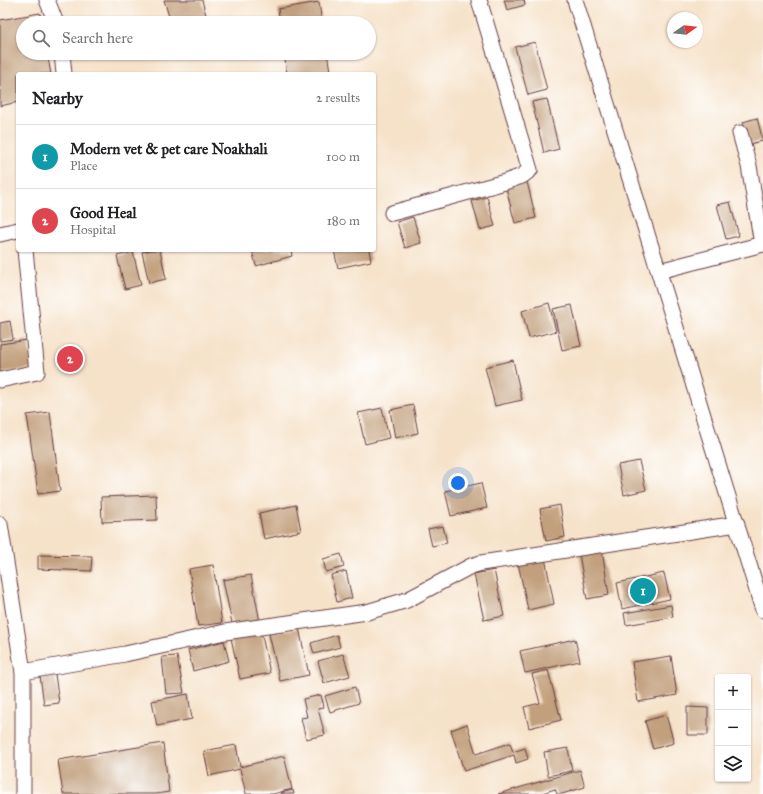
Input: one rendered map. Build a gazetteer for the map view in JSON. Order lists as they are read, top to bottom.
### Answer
{
  "north": "right",
  "page": {
    "search": "Search here",
    "heading": ["Nearby", "2 results"],
    "list": [
      {
        "mark": "1",
        "name": "Modern vet & pet care Noakhali",
        "note": "Place",
        "value": "100 m"
      },
      {
        "mark": "2",
        "name": "Good Heal",
        "note": "Hospital",
        "value": "180 m"
      }
    ],
    "pins": ["2", "1"],
    "map_buttons": ["+", "−"]
  }
}
